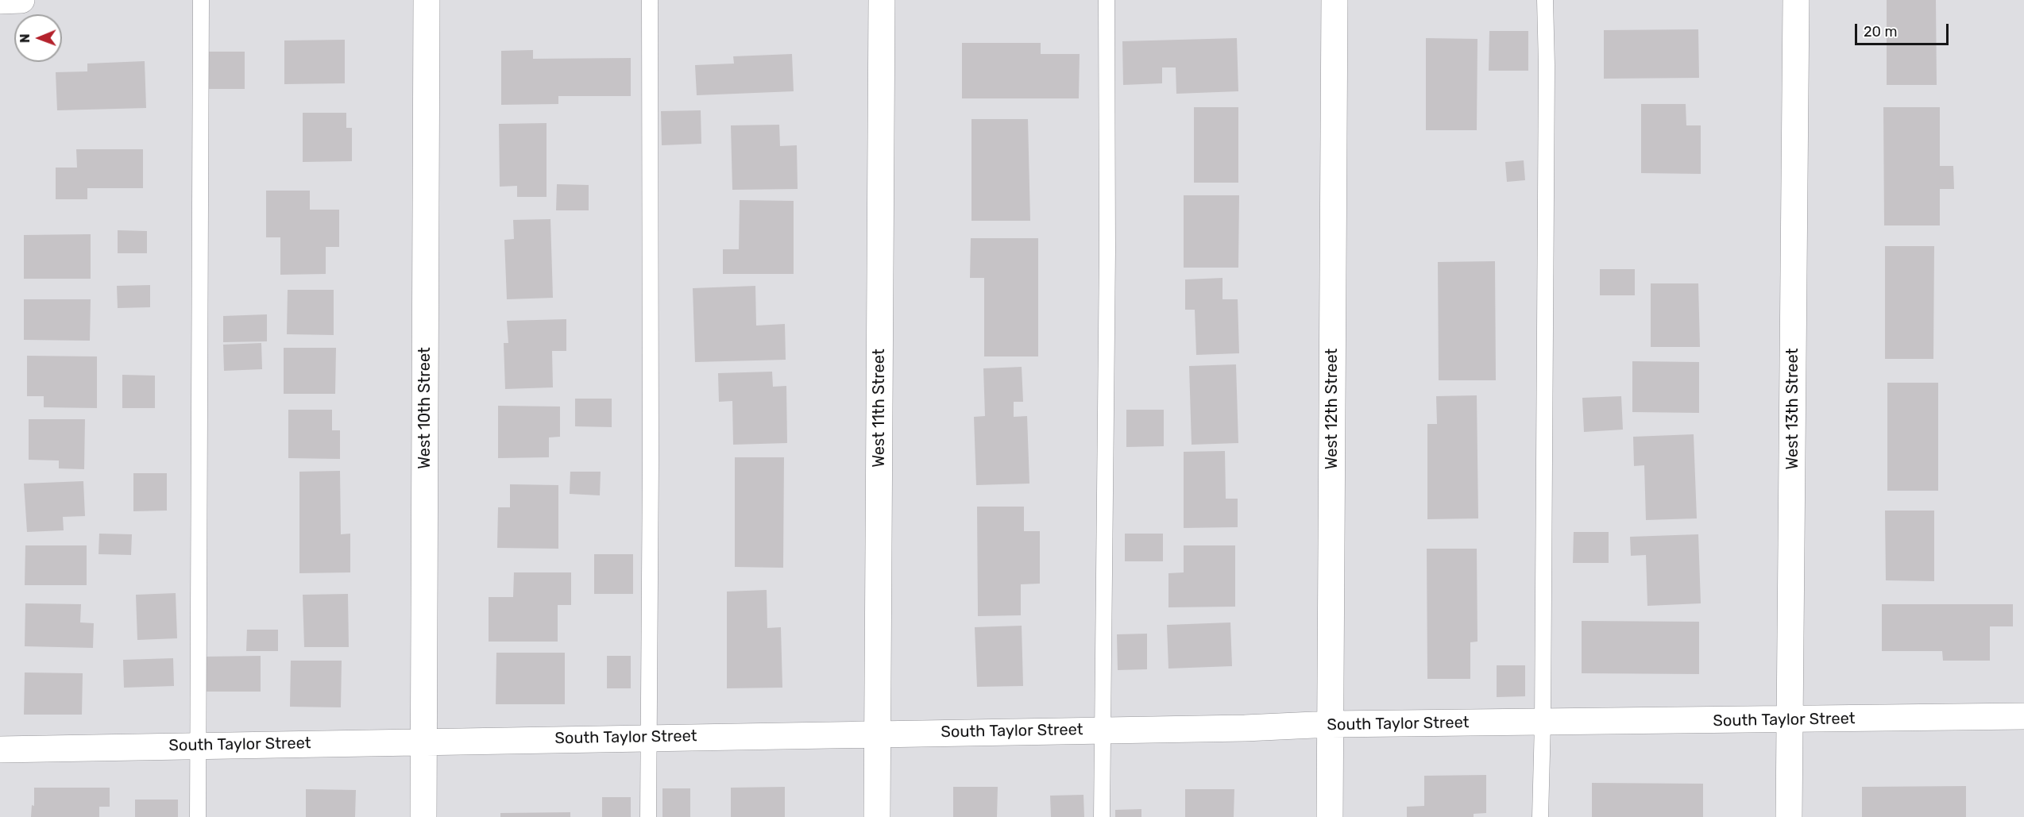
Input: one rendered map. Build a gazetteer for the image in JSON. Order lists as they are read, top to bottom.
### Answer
{
  "streets": {
    "street": [
      "West 10th Street",
      "West 11th Street",
      "West 12th Street",
      "West 13th Street",
      "South Taylor Street"
    ]
  },
  "crossings": [
    ["West 10th Street", "South Taylor Street"],
    ["West 11th Street", "South Taylor Street"],
    ["West 12th Street", "South Taylor Street"],
    ["West 13th Street", "South Taylor Street"]
  ],
  "scale_bar": "20 m",
  "north": "left"
}
